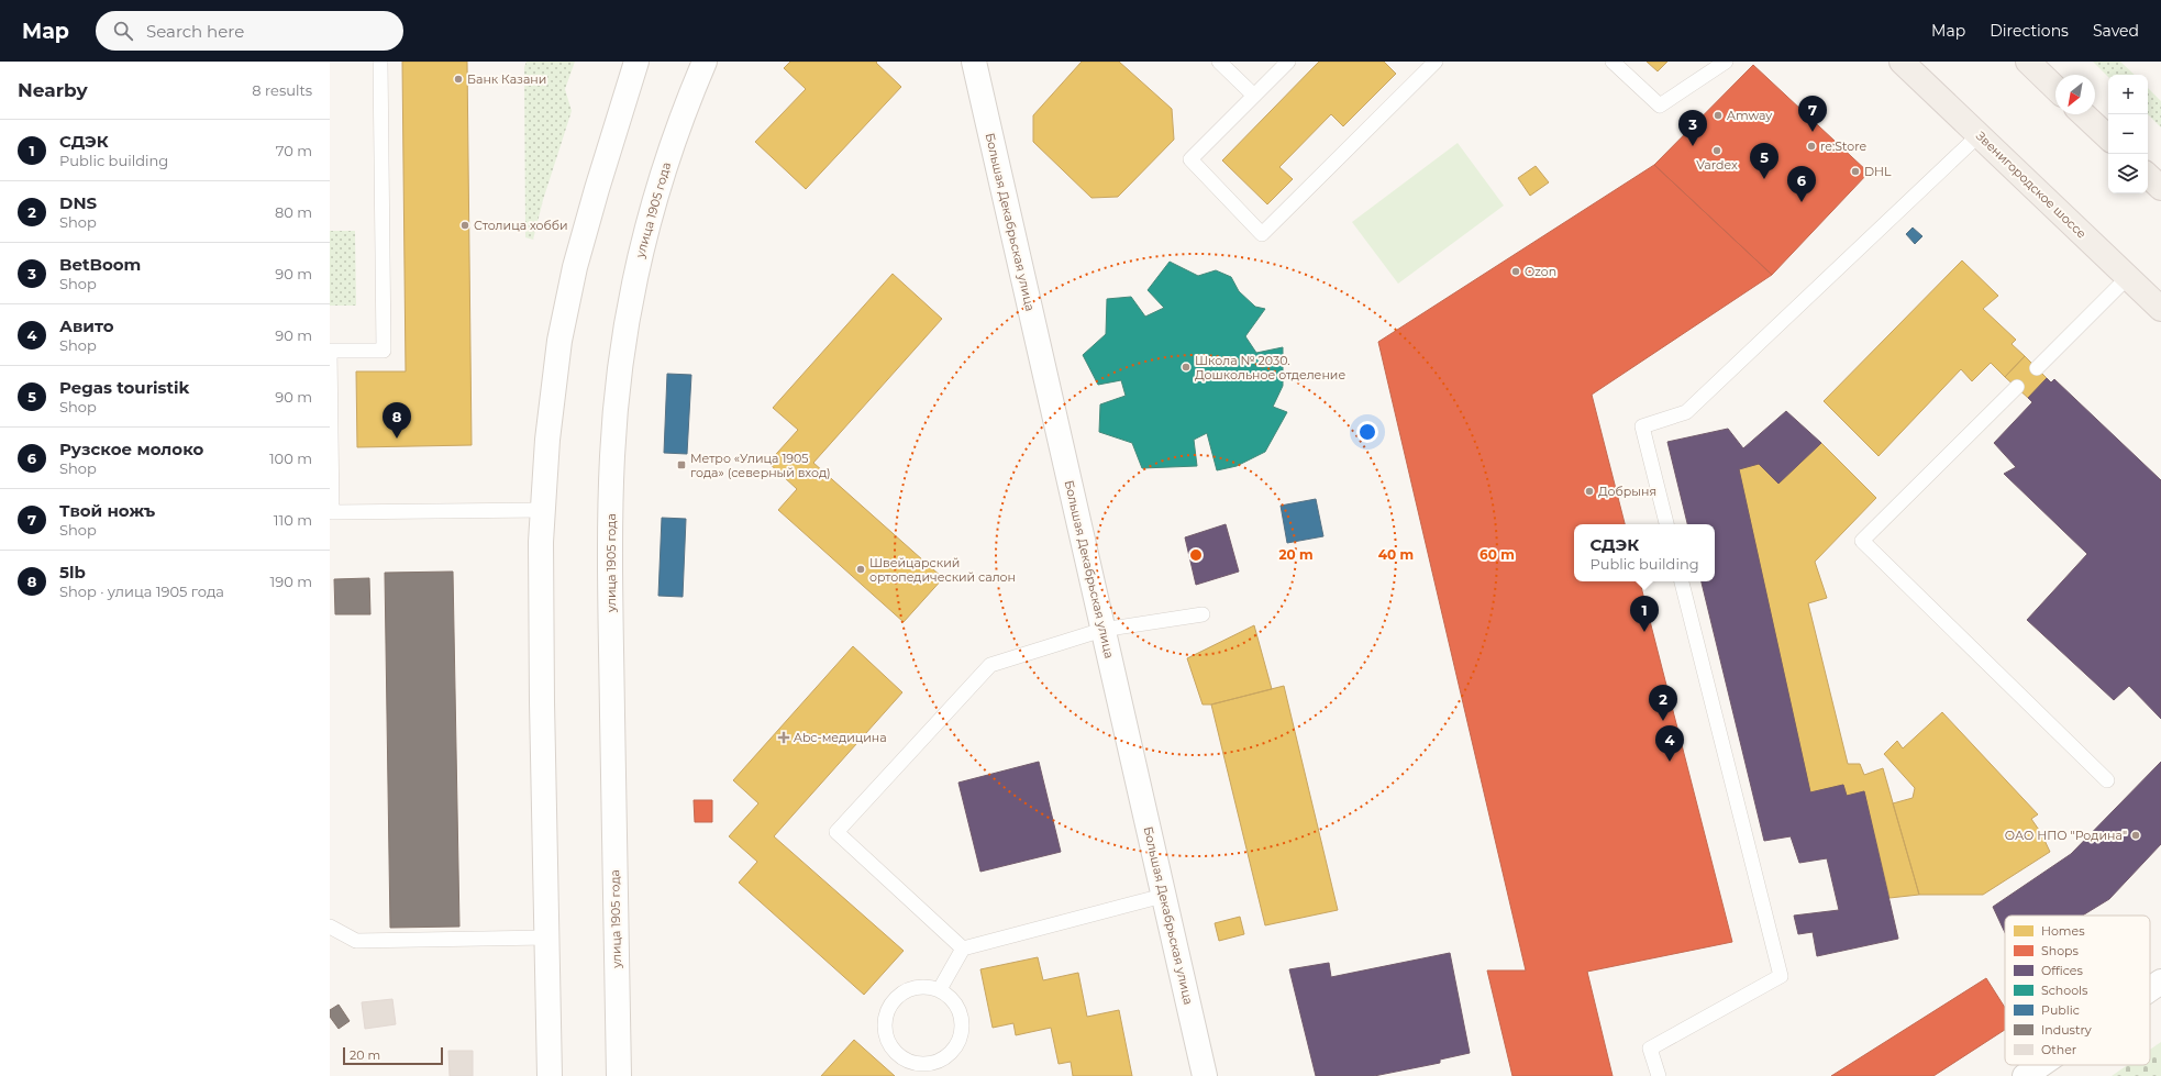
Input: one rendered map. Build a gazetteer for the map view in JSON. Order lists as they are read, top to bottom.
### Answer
{
  "streets": {
    "main road": ["Звенигородское шоссе", "улица 1905 года", "Большая Декабрьская улица"]
  },
  "places": {
    "other": [
      "Банк Казани",
      "Amway",
      "re:Store",
      "Vardex",
      "DHL",
      "Столица хобби",
      "Ozon",
      "Школа № 2030. Дошкольное отделение",
      "Добрыня",
      "Швейцарский ортопедический салон",
      "ОАО НПО \"Родина\""
    ],
    "transit": ["Метро «Улица 1905 года» (северный вход)"],
    "health": ["Abc-медицина"]
  },
  "legend": [
    "Homes",
    "Shops",
    "Offices",
    "Schools",
    "Public",
    "Industry",
    "Other"
  ],
  "scale_bar": "20 m",
  "north": "bottom left",
  "page": {
    "header": "Map",
    "search": "Search here",
    "nav": ["Map", "Directions", "Saved"],
    "heading": ["Nearby", "8 results"],
    "map_buttons": ["+", "−"],
    "pins": [
      "7",
      "3",
      "5",
      "6",
      "8",
      "1",
      "2",
      "4"
    ],
    "list": [
      {
        "mark": "1",
        "name": "СДЭК",
        "note": "Public building",
        "value": "70 m"
      },
      {
        "mark": "2",
        "name": "DNS",
        "note": "Shop",
        "value": "80 m"
      },
      {
        "mark": "3",
        "name": "BetBoom",
        "note": "Shop",
        "value": "90 m"
      },
      {
        "mark": "4",
        "name": "Авито",
        "note": "Shop",
        "value": "90 m"
      },
      {
        "mark": "5",
        "name": "Pegas touristik",
        "note": "Shop",
        "value": "90 m"
      },
      {
        "mark": "6",
        "name": "Рузское молоко",
        "note": "Shop",
        "value": "100 m"
      },
      {
        "mark": "7",
        "name": "Твой ножъ",
        "note": "Shop",
        "value": "110 m"
      },
      {
        "mark": "8",
        "name": "5lb",
        "note": "Shop · улица 1905 года",
        "value": "190 m"
      }
    ],
    "popup": ["СДЭК", "Public building"],
    "scale": "20 m"
  },
  "rings": ["20 m", "40 m", "60 m"]
}
